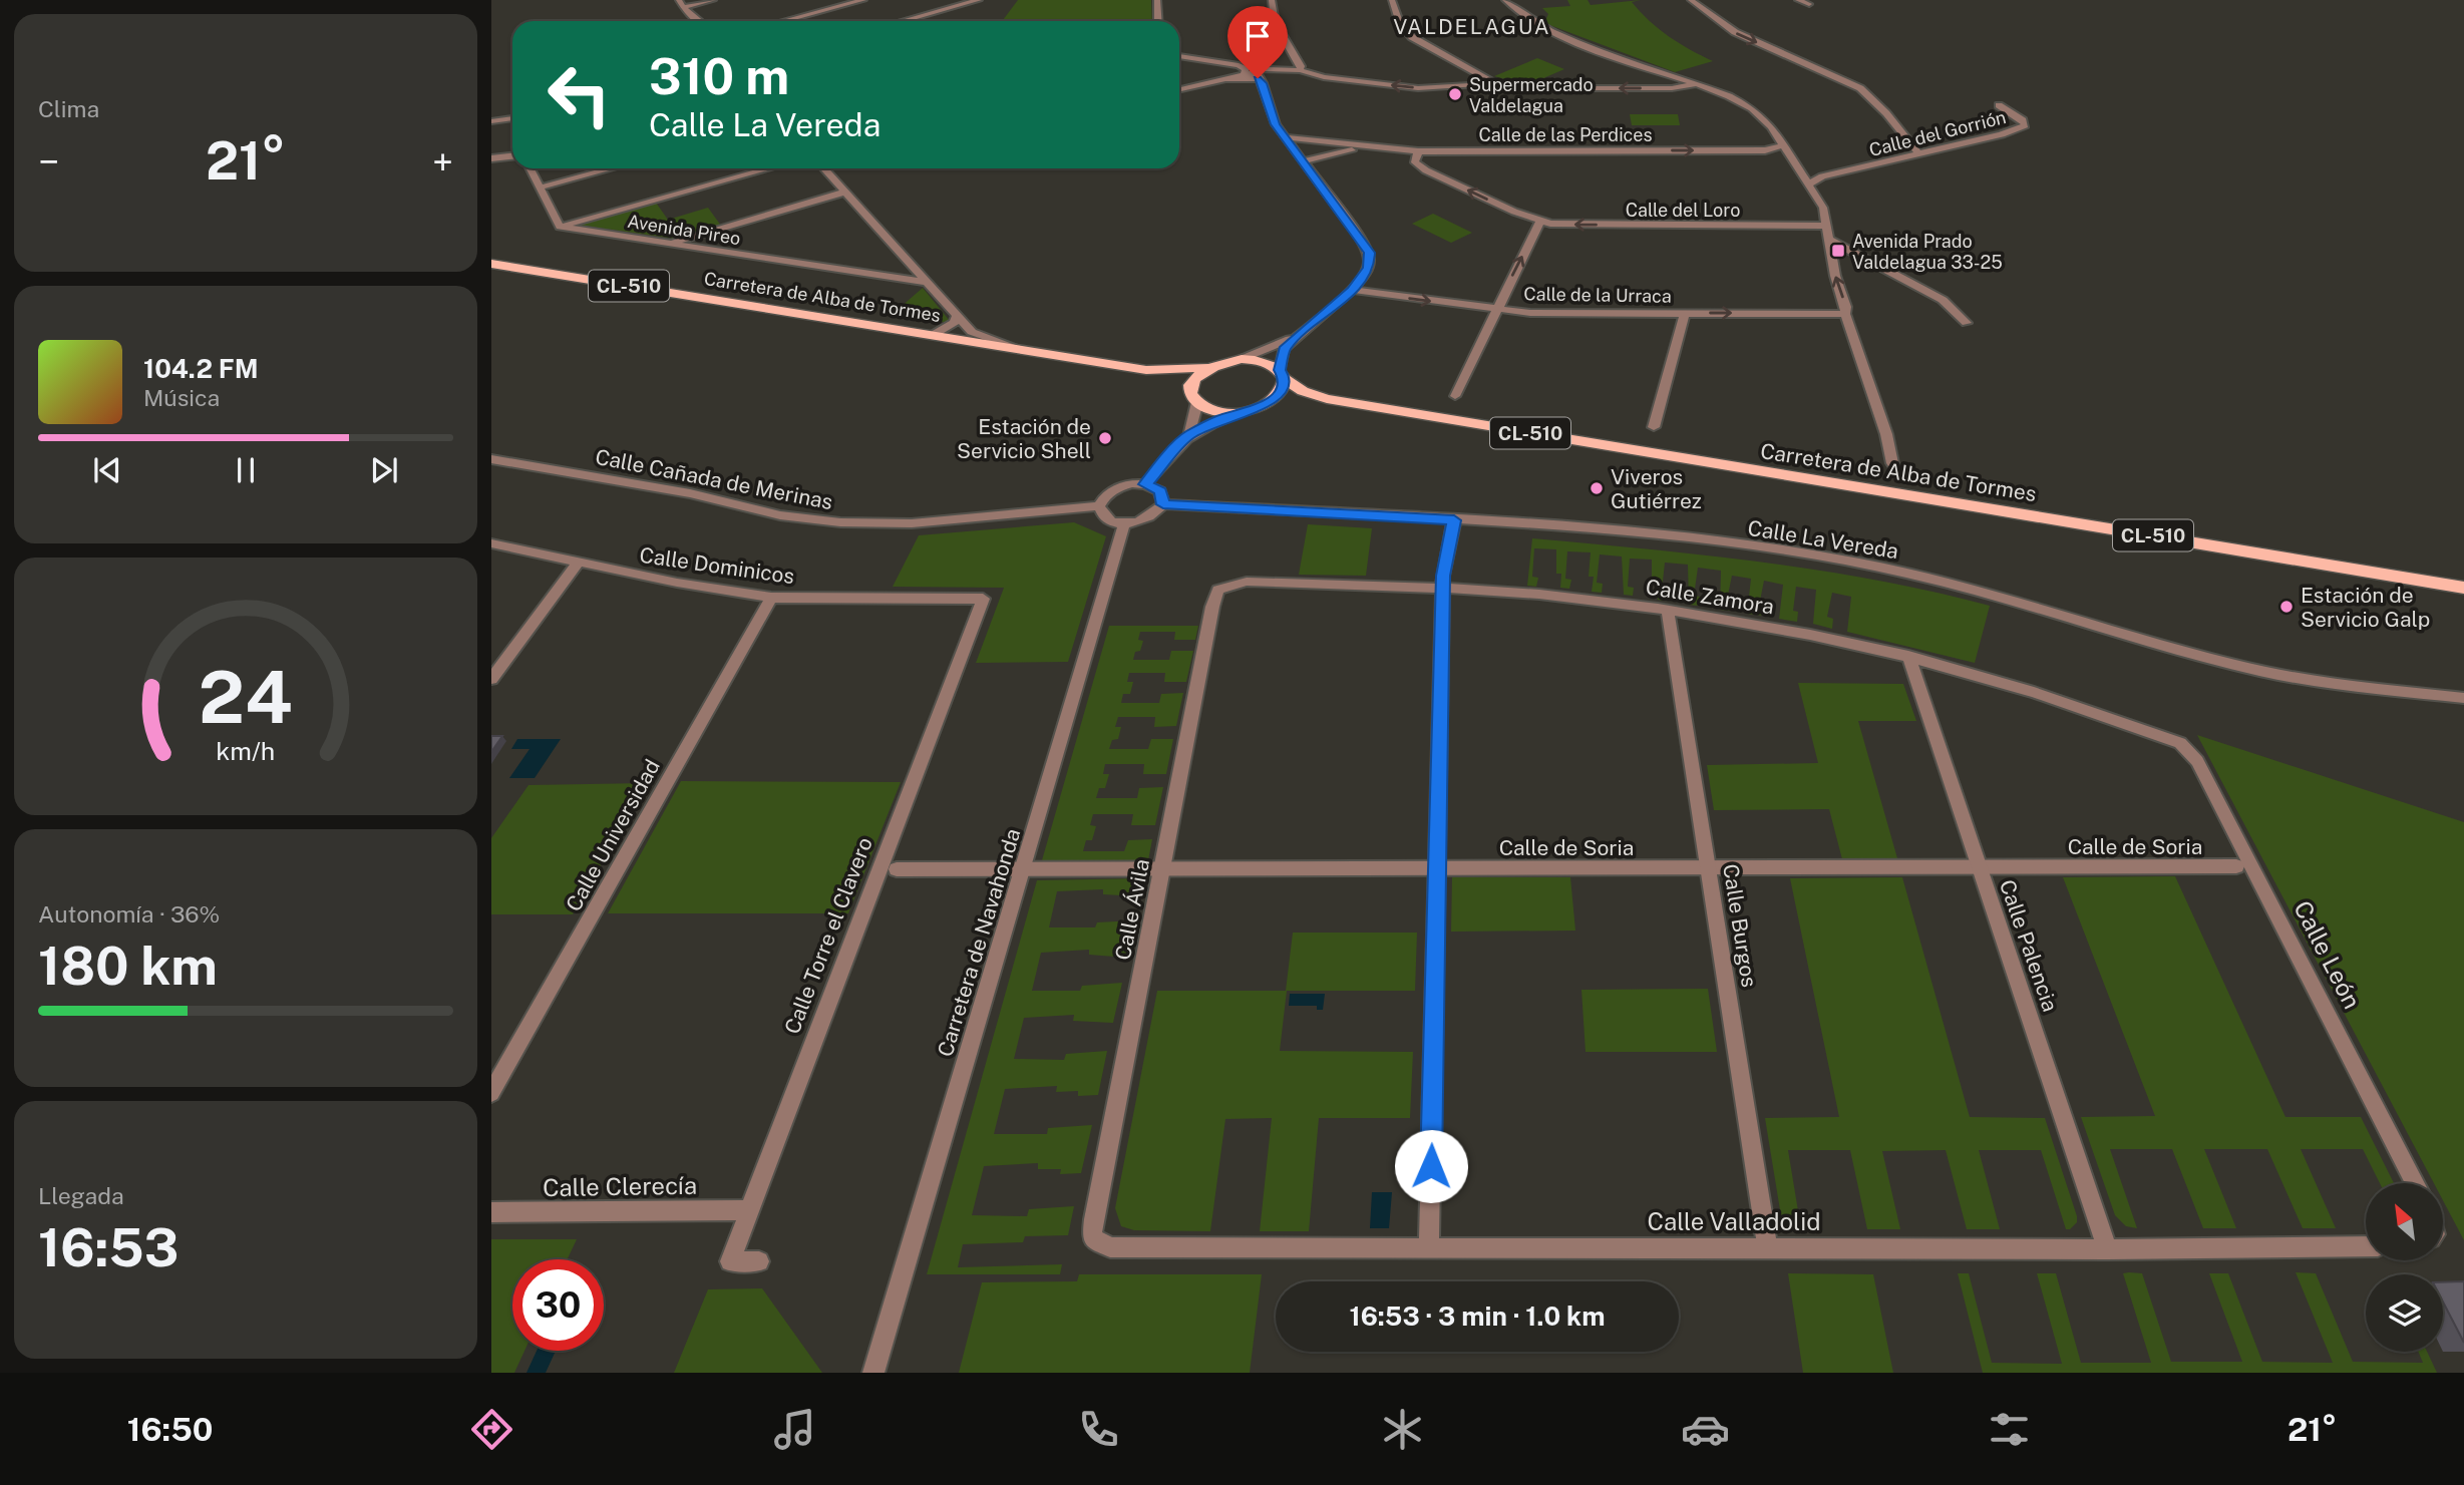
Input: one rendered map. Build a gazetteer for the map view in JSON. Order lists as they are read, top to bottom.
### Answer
{
  "streets": {
    "main road": ["CL-510", "Carretera de Alba de Tormes"],
    "street": [
      "Calle del Gorrión",
      "Calle de las Perdices",
      "Calle del Loro",
      "Avenida Pireo",
      "Calle de la Urraca",
      "Calle Cañada de Merinas",
      "Calle La Vereda",
      "Calle Dominicos",
      "Calle Zamora",
      "Calle Universidad",
      "Calle de Soria",
      "Calle Ávila",
      "Calle Burgos",
      "Calle Torre el Clavero",
      "Carretera de Navahonda",
      "Calle Palencia",
      "Calle León",
      "Calle Clerecía",
      "Calle Valladolid"
    ]
  },
  "crossings": [
    ["Calle de las Perdices", "Calle del Loro"],
    ["CL-510", "Carretera de Alba de Tormes"],
    ["Calle Cañada de Merinas", "Calle La Vereda"],
    ["Calle Cañada de Merinas", "Carretera de Navahonda"],
    ["Calle La Vereda", "Carretera de Navahonda"],
    ["Calle Dominicos", "Calle Universidad"],
    ["Calle Dominicos", "Calle Torre el Clavero"],
    ["Calle Zamora", "Calle Ávila"],
    ["Calle Zamora", "Calle Burgos"],
    ["Calle Zamora", "Calle Palencia"],
    ["Calle Zamora", "Calle León"],
    ["Calle de Soria", "Calle Ávila"],
    ["Calle de Soria", "Calle Burgos"],
    ["Calle de Soria", "Carretera de Navahonda"],
    ["Calle de Soria", "Calle Palencia"],
    ["Calle Ávila", "Calle Valladolid"],
    ["Calle Burgos", "Calle Valladolid"],
    ["Calle Torre el Clavero", "Calle Clerecía"],
    ["Calle Palencia", "Calle Valladolid"]
  ],
  "one_way": ["Calle del Loro", "Calle de la Urraca"],
  "districts": ["VALDELAGUA"],
  "places": {
    "other": [
      "Supermercado Valdelagua",
      "Estación de Servicio Shell",
      "Viveros Gutiérrez",
      "Estación de Servicio Galp"
    ],
    "transit": ["Avenida Prado Valdelagua 33-25"]
  },
  "north": "top left",
  "page": {
    "tile": [
      "Clima",
      ["Autonomía · 36%", "180 km"],
      ["Llegada", "16:53"]
    ],
    "turn": ["310 m", "Calle La Vereda"],
    "heat": ["−", "21°", "+"],
    "song": ["104.2 FM", "Música"],
    "limit": "30",
    "trip": "16:53 · 3 min · 1.0 km",
    "tabs": ["16:50", "21°"],
    "gauge": ["24", "km/h"]
  }
}
